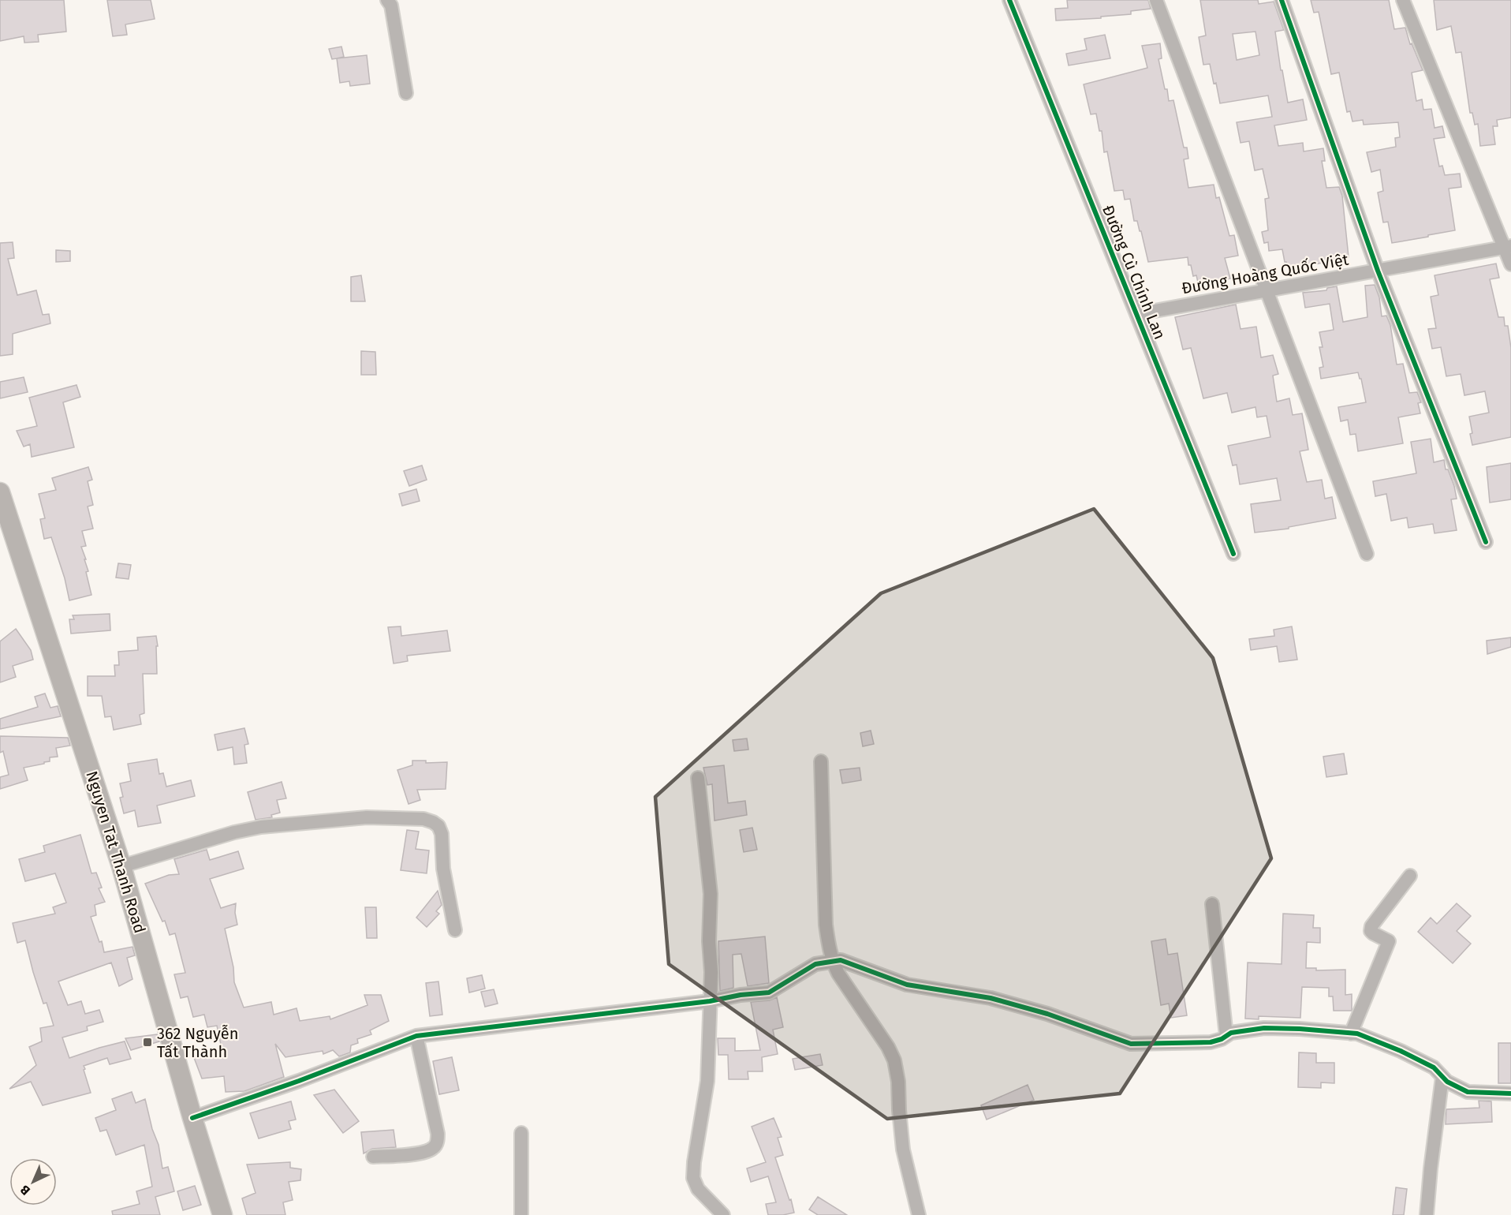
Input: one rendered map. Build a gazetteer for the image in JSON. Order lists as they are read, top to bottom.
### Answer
{
  "streets": {
    "main road": ["Nguyen Tat Thanh Road"],
    "street": ["Đường Cù Chính Lan", "Đường Hoàng Quốc Việt"]
  },
  "crossings": [
    ["Đường Cù Chính Lan", "Đường Hoàng Quốc Việt"]
  ],
  "places": {
    "transit": ["362 Nguyễn Tất Thành"]
  },
  "north": "bottom left"
}
